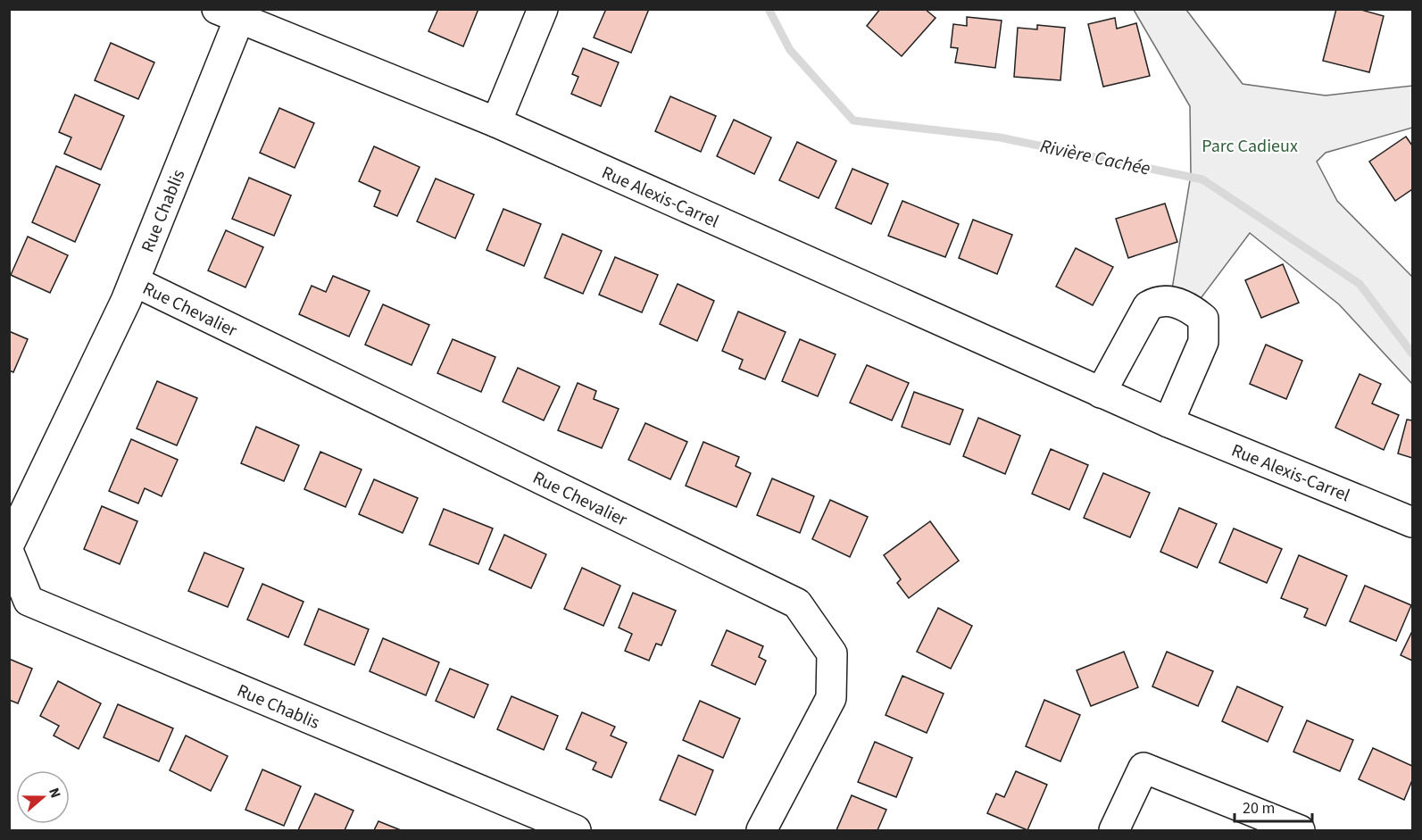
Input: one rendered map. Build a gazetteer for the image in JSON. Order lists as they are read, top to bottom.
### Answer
{
  "streets": {
    "street": ["Rue Alexis-Carrel", "Rue Chablis", "Rue Chevalier"]
  },
  "crossings": [
    ["Rue Alexis-Carrel", "Rue Chablis"],
    ["Rue Chablis", "Rue Chevalier"]
  ],
  "water": ["Rivière Cachée"],
  "parks": ["Parc Cadieux"],
  "scale_bar": "20 m",
  "north": "right"
}
